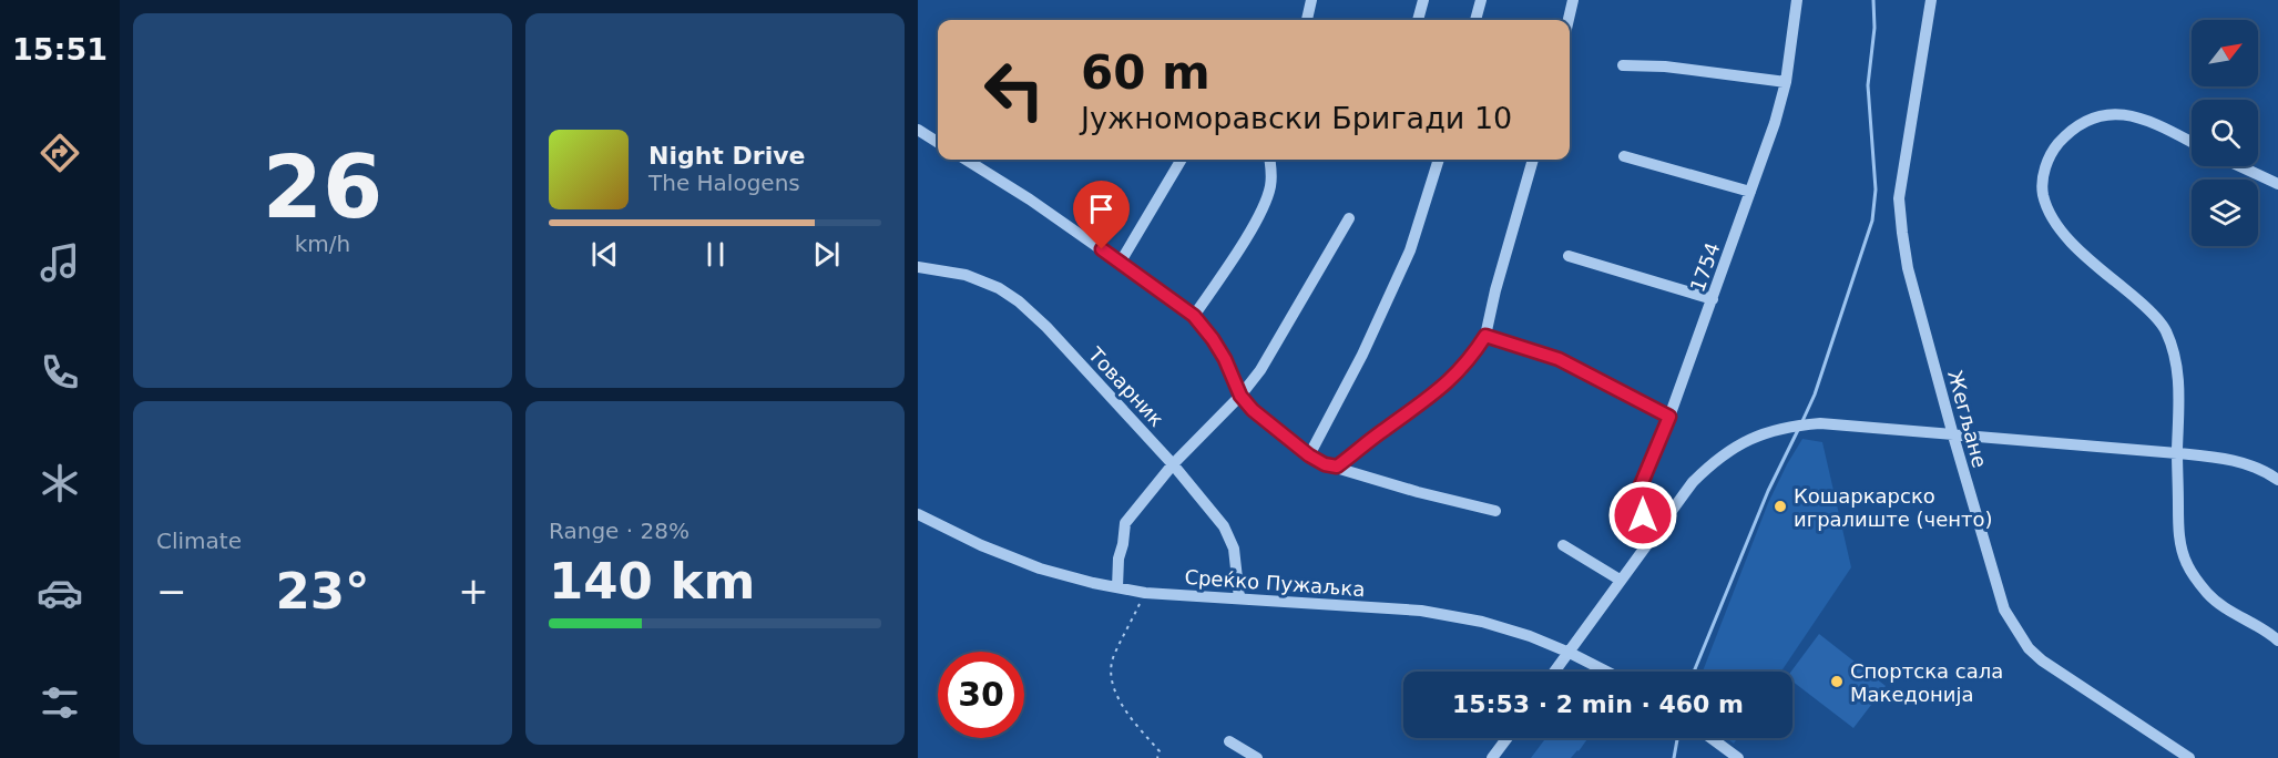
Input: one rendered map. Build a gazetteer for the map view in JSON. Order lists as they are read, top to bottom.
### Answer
{
  "streets": {
    "street": [
      "1754",
      "Товарник",
      "Жегљане",
      "Среќко Пужаљка"
    ]
  },
  "crossings": [
    ["Товарник", "Среќко Пужаљка"]
  ],
  "places": ["Кошаркарско игралиште (ченто)", "Спортска сала Македонија"],
  "north": "top right",
  "page": {
    "tabs": "15:51",
    "tile": [
      ["26", "km/h"],
      "Climate",
      ["Range · 28%", "140 km"]
    ],
    "turn": ["60 m", "Јужноморавски Бригади 10"],
    "song": ["Night Drive", "The Halogens"],
    "heat": ["−", "23°", "+"],
    "limit": "30",
    "trip": "15:53 · 2 min · 460 m"
  }
}
